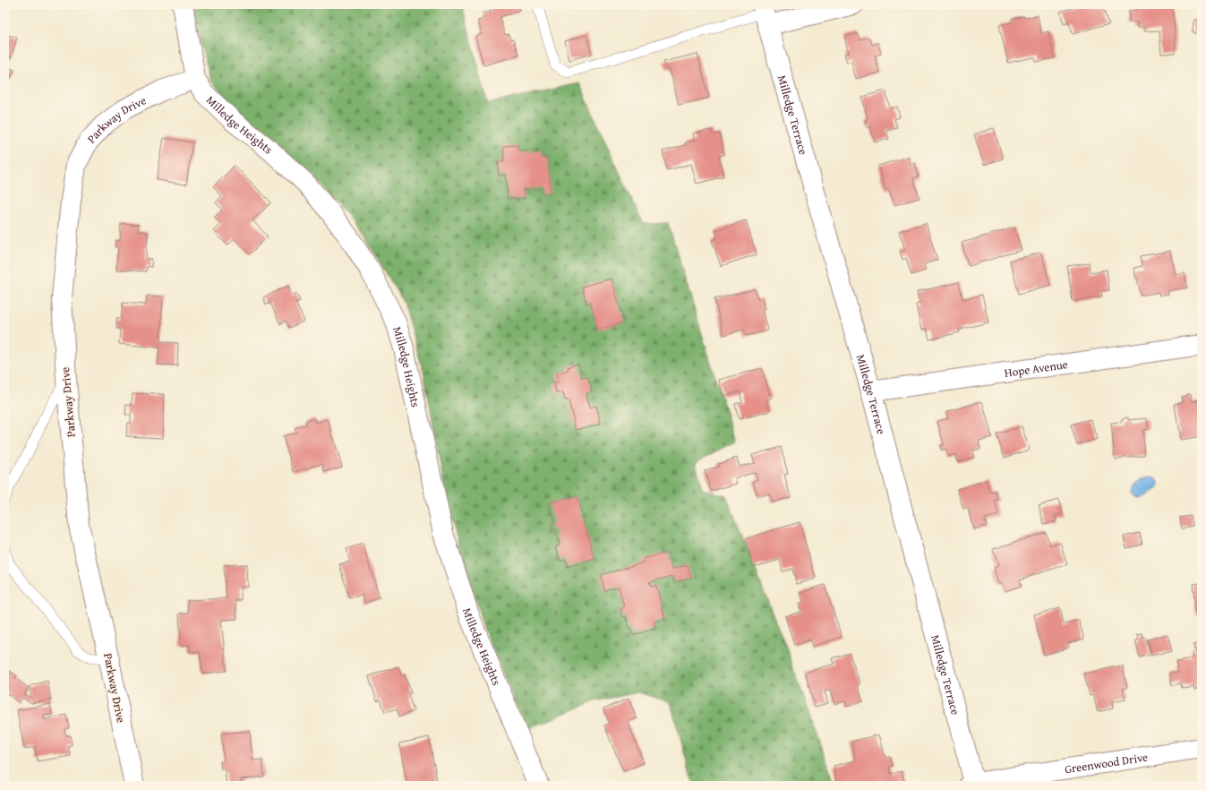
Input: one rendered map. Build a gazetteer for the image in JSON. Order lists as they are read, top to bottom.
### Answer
{
  "streets": {
    "street": [
      "Milledge Terrace",
      "Parkway Drive",
      "Milledge Heights",
      "Hope Avenue",
      "Greenwood Drive"
    ]
  },
  "crossings": [
    ["Milledge Terrace", "Hope Avenue"],
    ["Milledge Terrace", "Greenwood Drive"],
    ["Parkway Drive", "Milledge Heights"]
  ]
}
